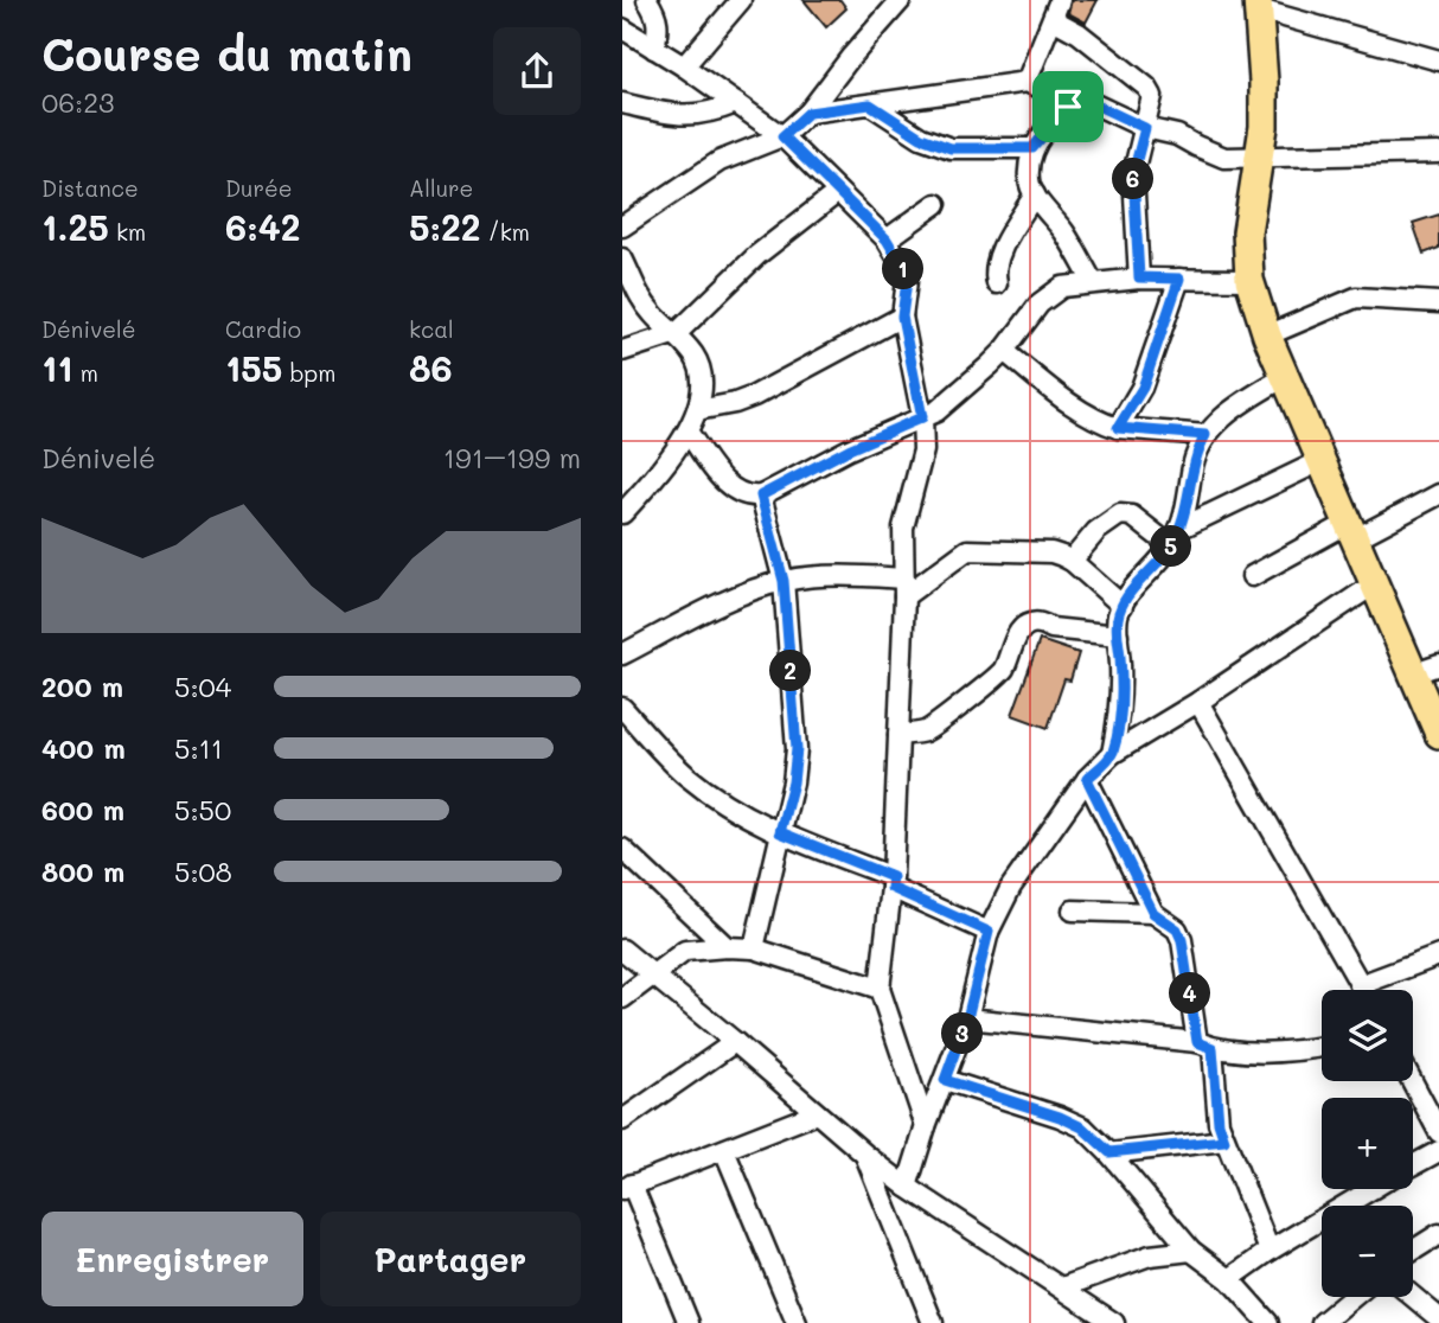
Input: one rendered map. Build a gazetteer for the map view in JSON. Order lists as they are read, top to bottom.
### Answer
{
  "page": {
    "heading": ["Course du matin", "06:23"],
    "stats": [
      ["Distance", "1.25 km"],
      ["Durée", "6:42"],
      ["Allure", "5:22 /km"],
      ["Dénivelé", "11 m"],
      ["Cardio", "155 bpm"],
      ["kcal", "86"]
    ],
    "pins": [
      "6",
      "1",
      "5",
      "2",
      "4",
      "3"
    ],
    "chart": ["Dénivelé", "191–199 m"],
    "list": [
      {
        "name": "200 m",
        "note": "5:04"
      },
      {
        "name": "400 m",
        "note": "5:11"
      },
      {
        "name": "600 m",
        "note": "5:50"
      },
      {
        "name": "800 m",
        "note": "5:08"
      }
    ],
    "map_buttons": ["+", "−"],
    "buttons": ["Enregistrer", "Partager"]
  }
}
